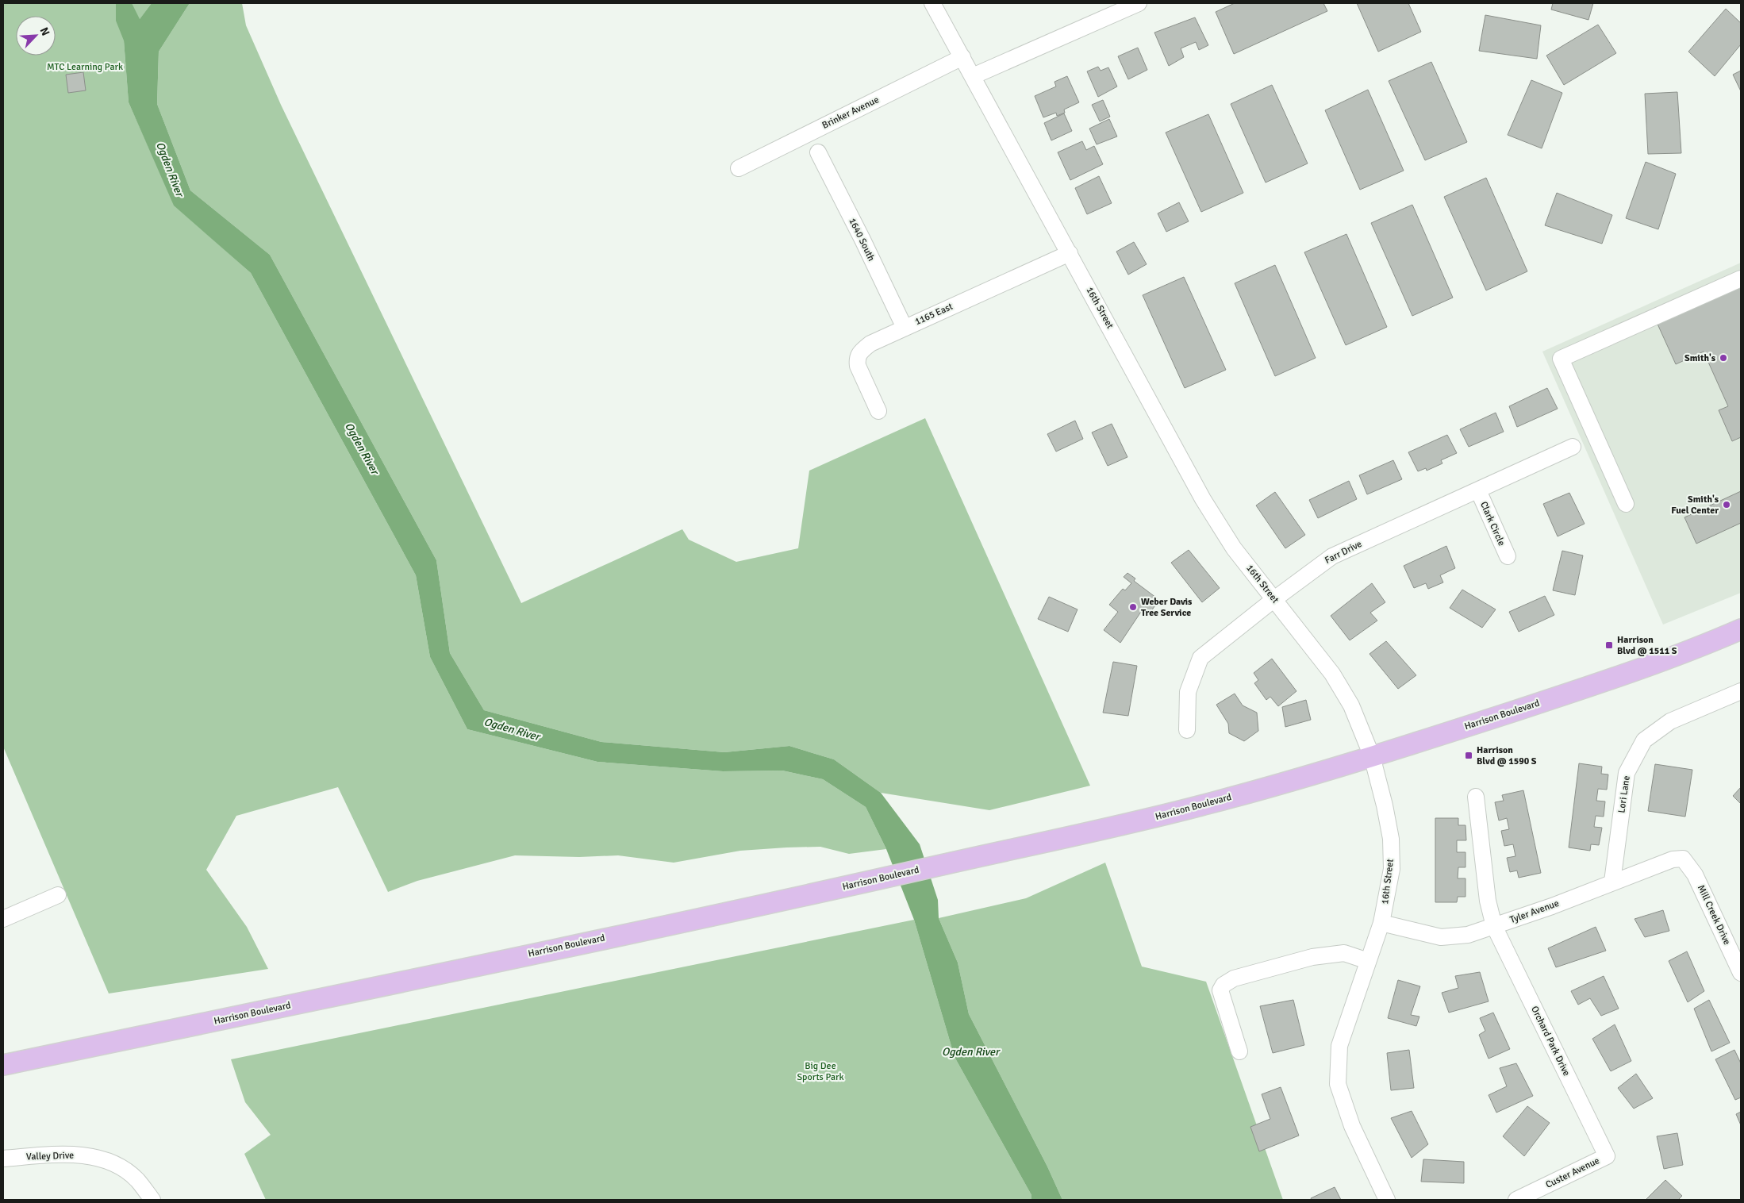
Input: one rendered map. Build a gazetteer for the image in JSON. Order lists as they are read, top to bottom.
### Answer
{
  "streets": {
    "main road": ["Harrison Boulevard"],
    "street": [
      "Brinker Avenue",
      "1640 South",
      "16th Street",
      "1165 East",
      "Clark Circle",
      "Farr Drive",
      "Lori Lane",
      "Tyler Avenue",
      "Mill Creek Drive",
      "Orchard Park Drive",
      "Valley Drive",
      "Custer Avenue"
    ]
  },
  "crossings": [
    ["Brinker Avenue", "16th Street"],
    ["1640 South", "1165 East"],
    ["16th Street", "1165 East"],
    ["16th Street", "Farr Drive"],
    ["16th Street", "Harrison Boulevard"],
    ["16th Street", "Tyler Avenue"],
    ["Clark Circle", "Farr Drive"],
    ["Lori Lane", "Tyler Avenue"],
    ["Tyler Avenue", "Mill Creek Drive"],
    ["Tyler Avenue", "Orchard Park Drive"],
    ["Orchard Park Drive", "Custer Avenue"]
  ],
  "water": ["Ogden River"],
  "parks": ["MTC Learning Park", "Big Dee Sports Park"],
  "places": {
    "other": ["Smith's", "Smith's Fuel Center", "Weber Davis Tree Service"],
    "transit": ["Harrison Blvd @ 1511 S", "Harrison Blvd @ 1590 S"]
  },
  "north": "top right"
}
